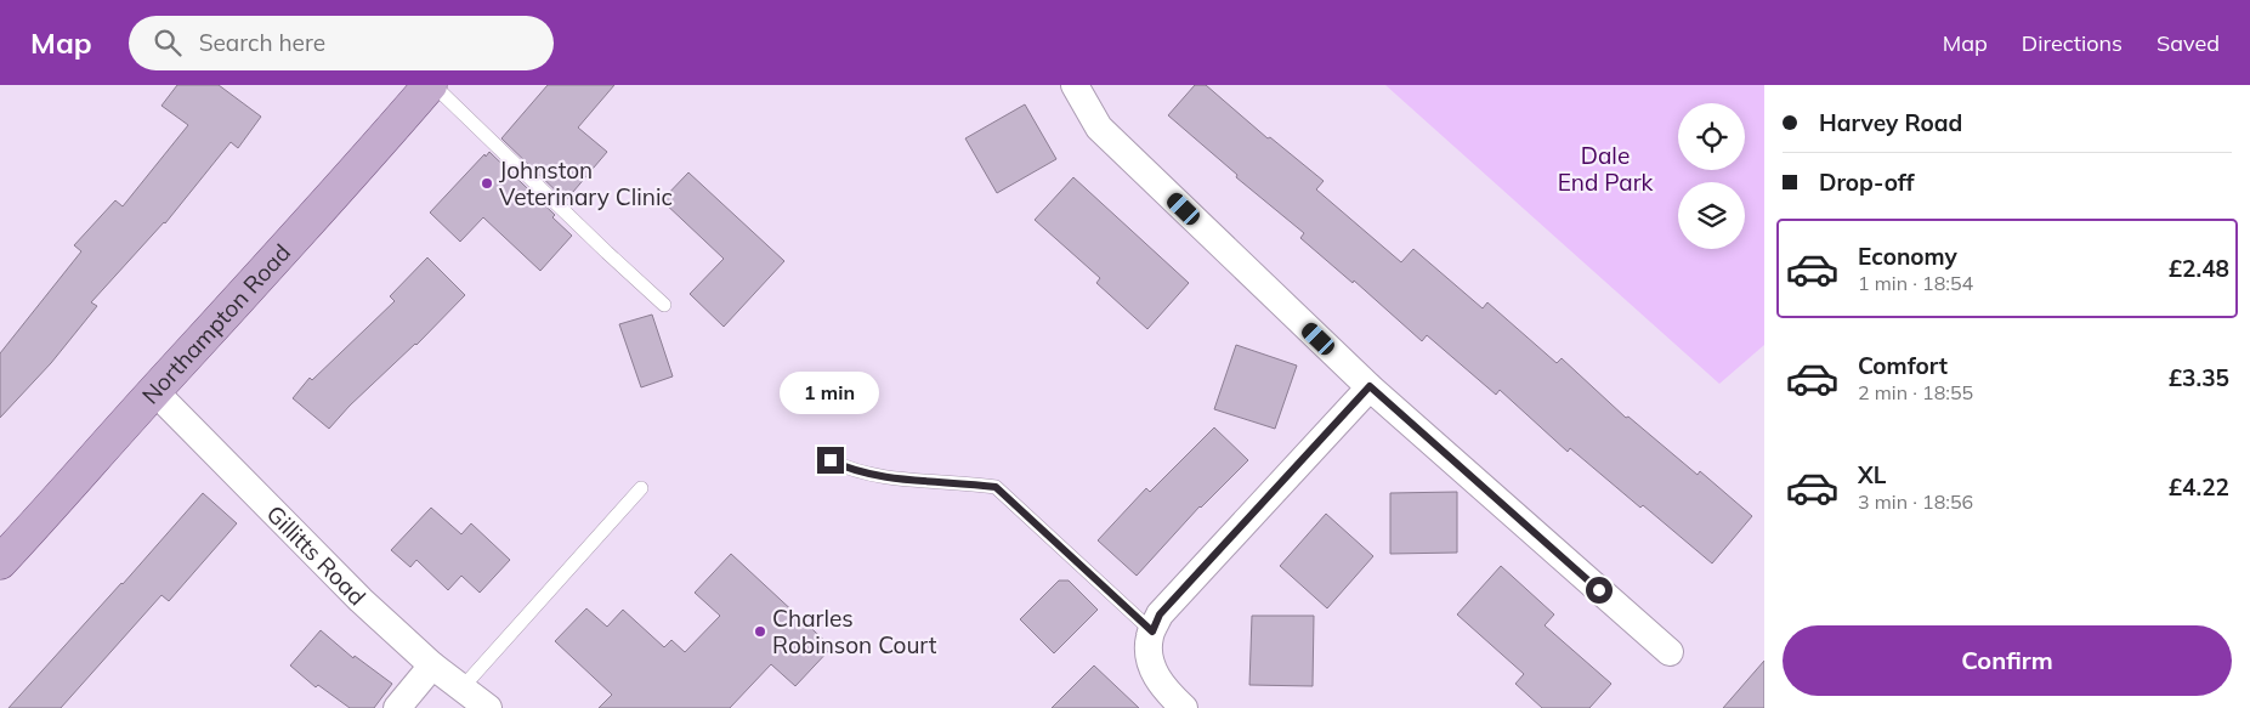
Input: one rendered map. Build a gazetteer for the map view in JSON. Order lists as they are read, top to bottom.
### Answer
{
  "streets": {
    "main road": ["Northampton Road"],
    "street": ["Gillitts Road"]
  },
  "crossings": [
    ["Northampton Road", "Gillitts Road"]
  ],
  "parks": ["Dale End Park"],
  "places": ["Johnston Veterinary Clinic", "Charles Robinson Court"],
  "page": {
    "header": "Map",
    "search": "Search here",
    "nav": ["Map", "Directions", "Saved"],
    "banner": ["Harvey Road", "Drop-off"],
    "list": [
      {
        "name": "Economy",
        "note": "1 min · 18:54",
        "value": "£2.48"
      },
      {
        "name": "Comfort",
        "note": "2 min · 18:55",
        "value": "£3.35"
      },
      {
        "name": "XL",
        "note": "3 min · 18:56",
        "value": "£4.22"
      }
    ],
    "bubble": "1 min",
    "buttons": "Confirm"
  }
}
